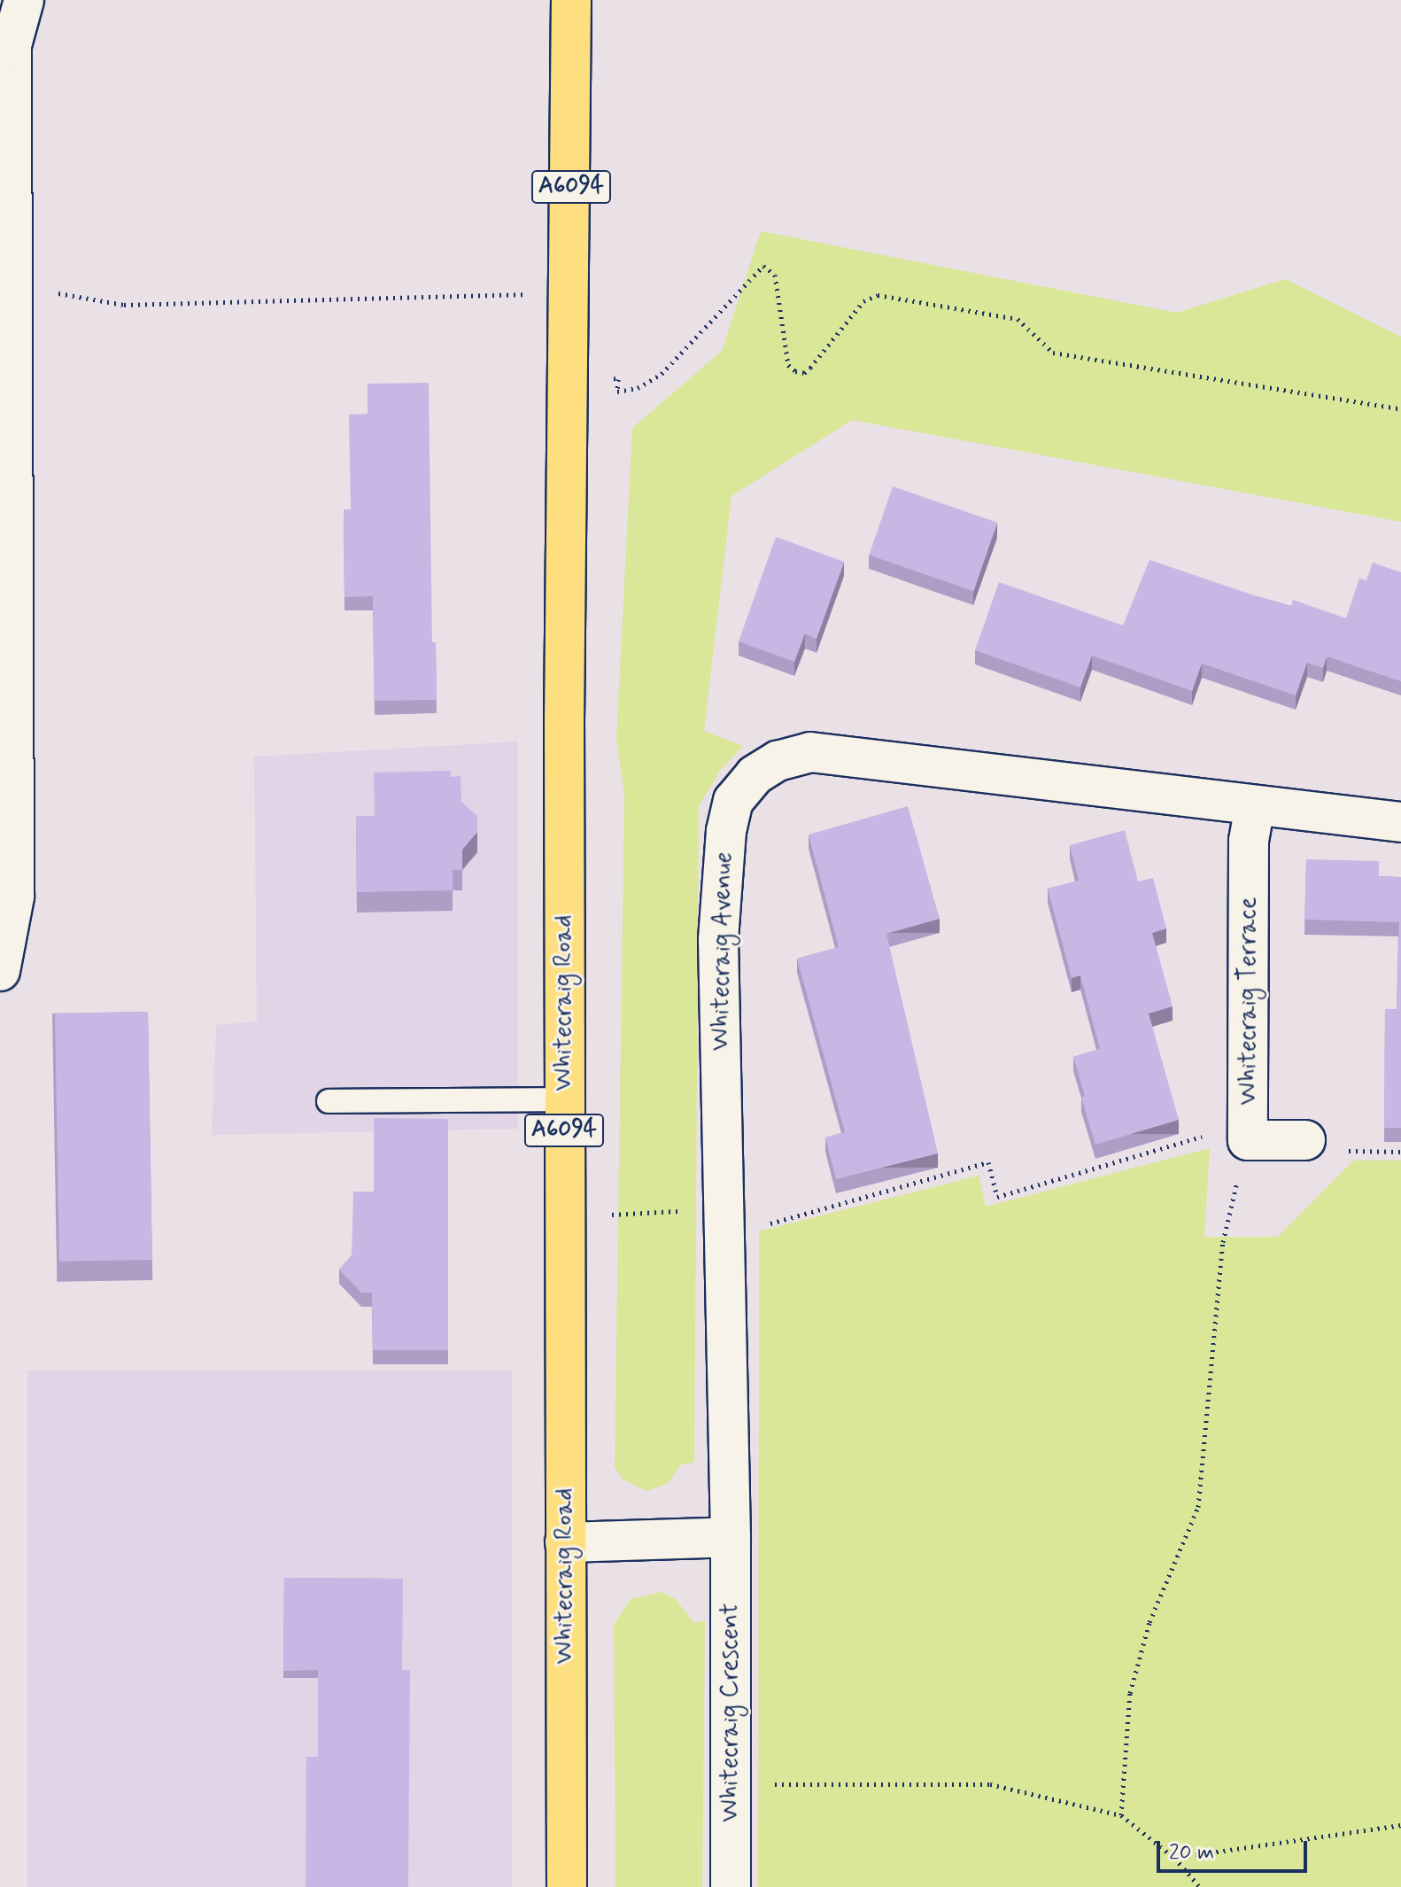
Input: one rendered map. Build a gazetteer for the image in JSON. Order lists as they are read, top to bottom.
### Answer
{
  "streets": {
    "main road": ["A6094", "Whitecraig Road"],
    "street": ["Whitecraig Avenue", "Whitecraig Terrace", "Whitecraig Crescent"]
  },
  "crossings": [
    ["A6094", "Whitecraig Road"],
    ["Whitecraig Avenue", "Whitecraig Terrace"],
    ["Whitecraig Avenue", "Whitecraig Crescent"]
  ],
  "scale_bar": "20 m"
}
